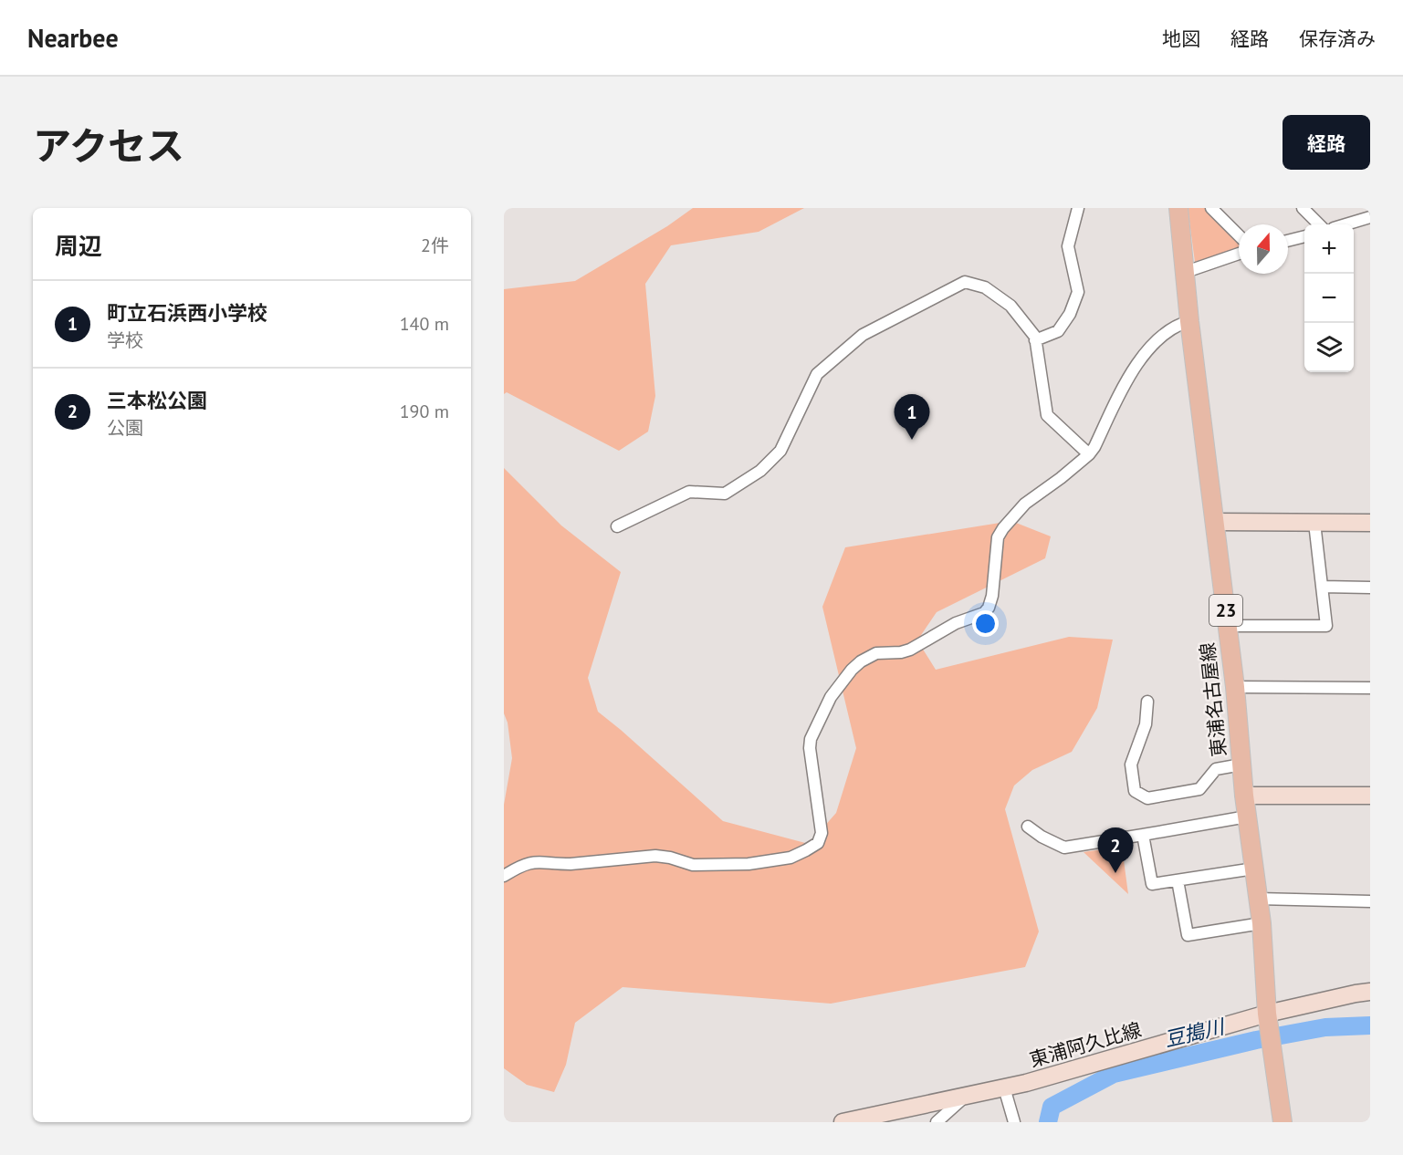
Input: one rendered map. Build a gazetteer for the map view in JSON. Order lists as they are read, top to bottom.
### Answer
{
  "streets": {
    "main road": ["23", "東浦名古屋線", "東浦阿久比線"]
  },
  "crossings": [
    ["東浦名古屋線", "東浦阿久比線"]
  ],
  "water": ["豆搗川"],
  "north": "top",
  "page": {
    "header": "Nearbee",
    "nav": ["地図", "経路", "保存済み"],
    "title": "アクセス",
    "buttons": "経路",
    "heading": ["周辺", "2件"],
    "map_buttons": ["+", "−"],
    "list": [
      {
        "mark": "1",
        "name": "町立石浜西小学校",
        "note": "学校",
        "value": "140 m"
      },
      {
        "mark": "2",
        "name": "三本松公園",
        "note": "公園",
        "value": "190 m"
      }
    ],
    "pins": ["1", "2"]
  }
}
